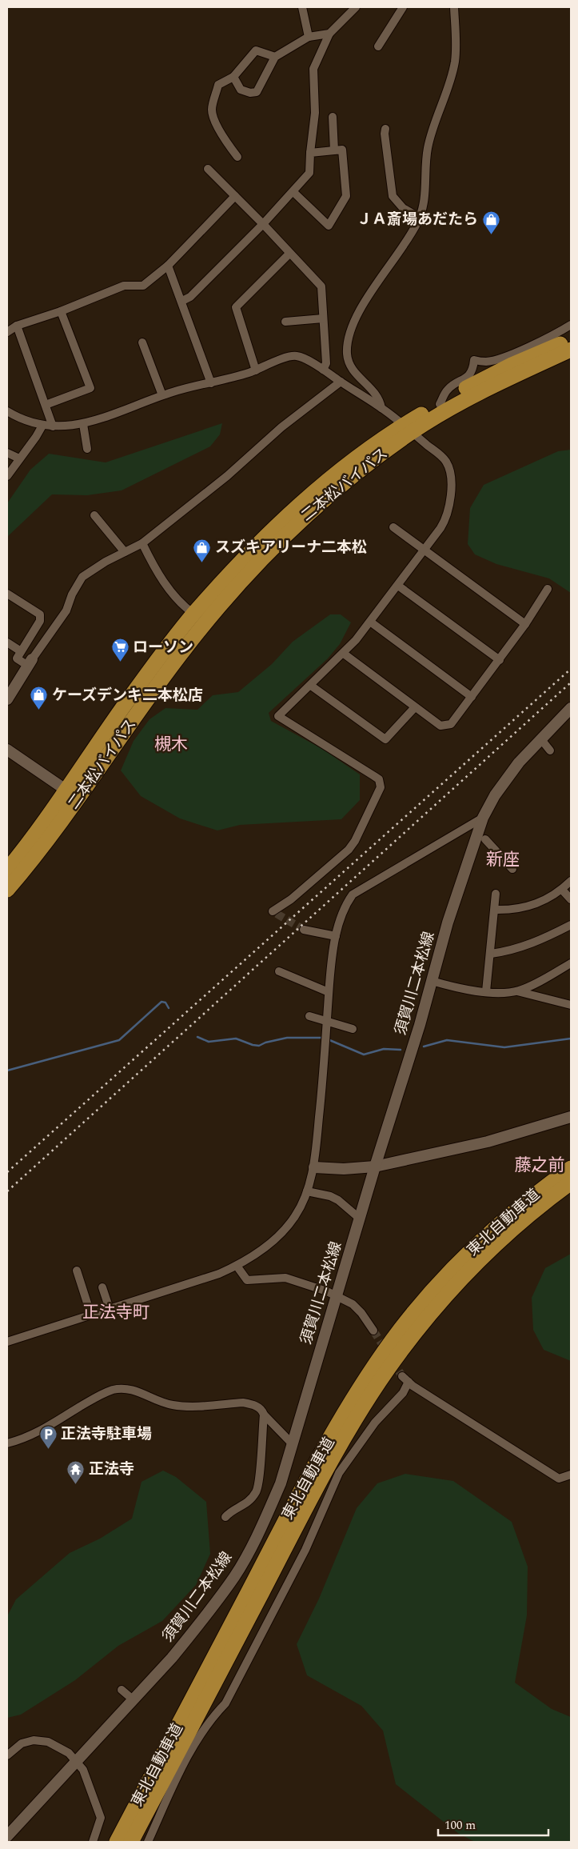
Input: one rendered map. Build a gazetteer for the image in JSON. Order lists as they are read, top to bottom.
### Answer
{
  "streets": {
    "highway": ["二本松バイパス", "東北自動車道"],
    "main road": ["須賀川二本松線"]
  },
  "districts": [
    "槻木",
    "新座",
    "藤之前",
    "正法寺町"
  ],
  "places": {
    "shop": ["ＪＡ斎場あだたら", "スズキアリーナ二本松", "ケーズデンキ二本松店"],
    "supermarket": ["ローソン"],
    "parking": ["正法寺駐車場"],
    "temple": ["正法寺"]
  },
  "scale_bar": "100 m"
}
